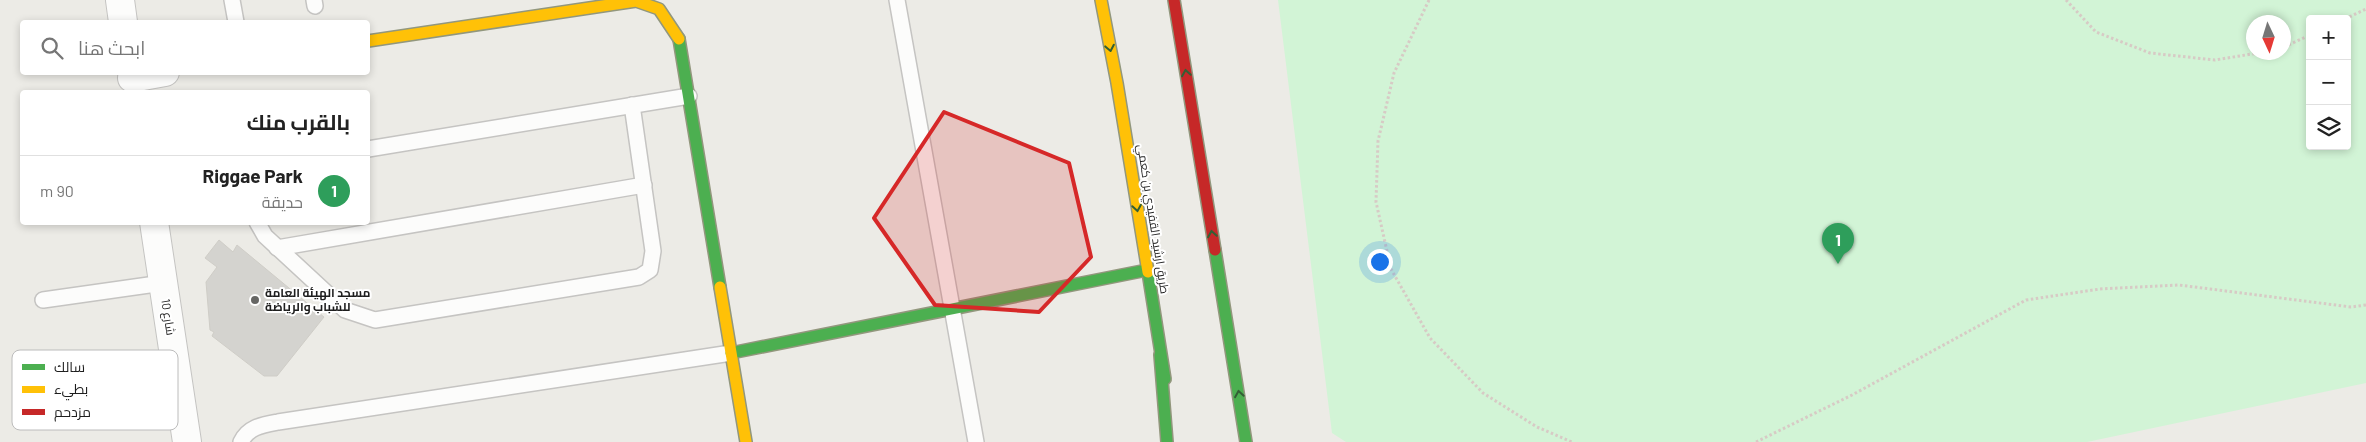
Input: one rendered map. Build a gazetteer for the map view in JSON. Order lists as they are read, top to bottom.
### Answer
{
  "streets": {
    "main road": ["طريق ارشيد القفيدي بن كعمي"],
    "street": ["شارع 10"]
  },
  "places": ["مسجد الهيئة العامة للشباب والرياضة"],
  "legend": ["سالك", "بطيء", "مزدحم"],
  "north": "bottom",
  "page": {
    "map_buttons": ["+", "−"],
    "search": "ابحث هنا",
    "heading": "بالقرب منك",
    "list": [
      {
        "mark": "1",
        "name": "Riggae Park",
        "note": "حديقة",
        "value": "90 m"
      }
    ],
    "pins": "1"
  }
}
